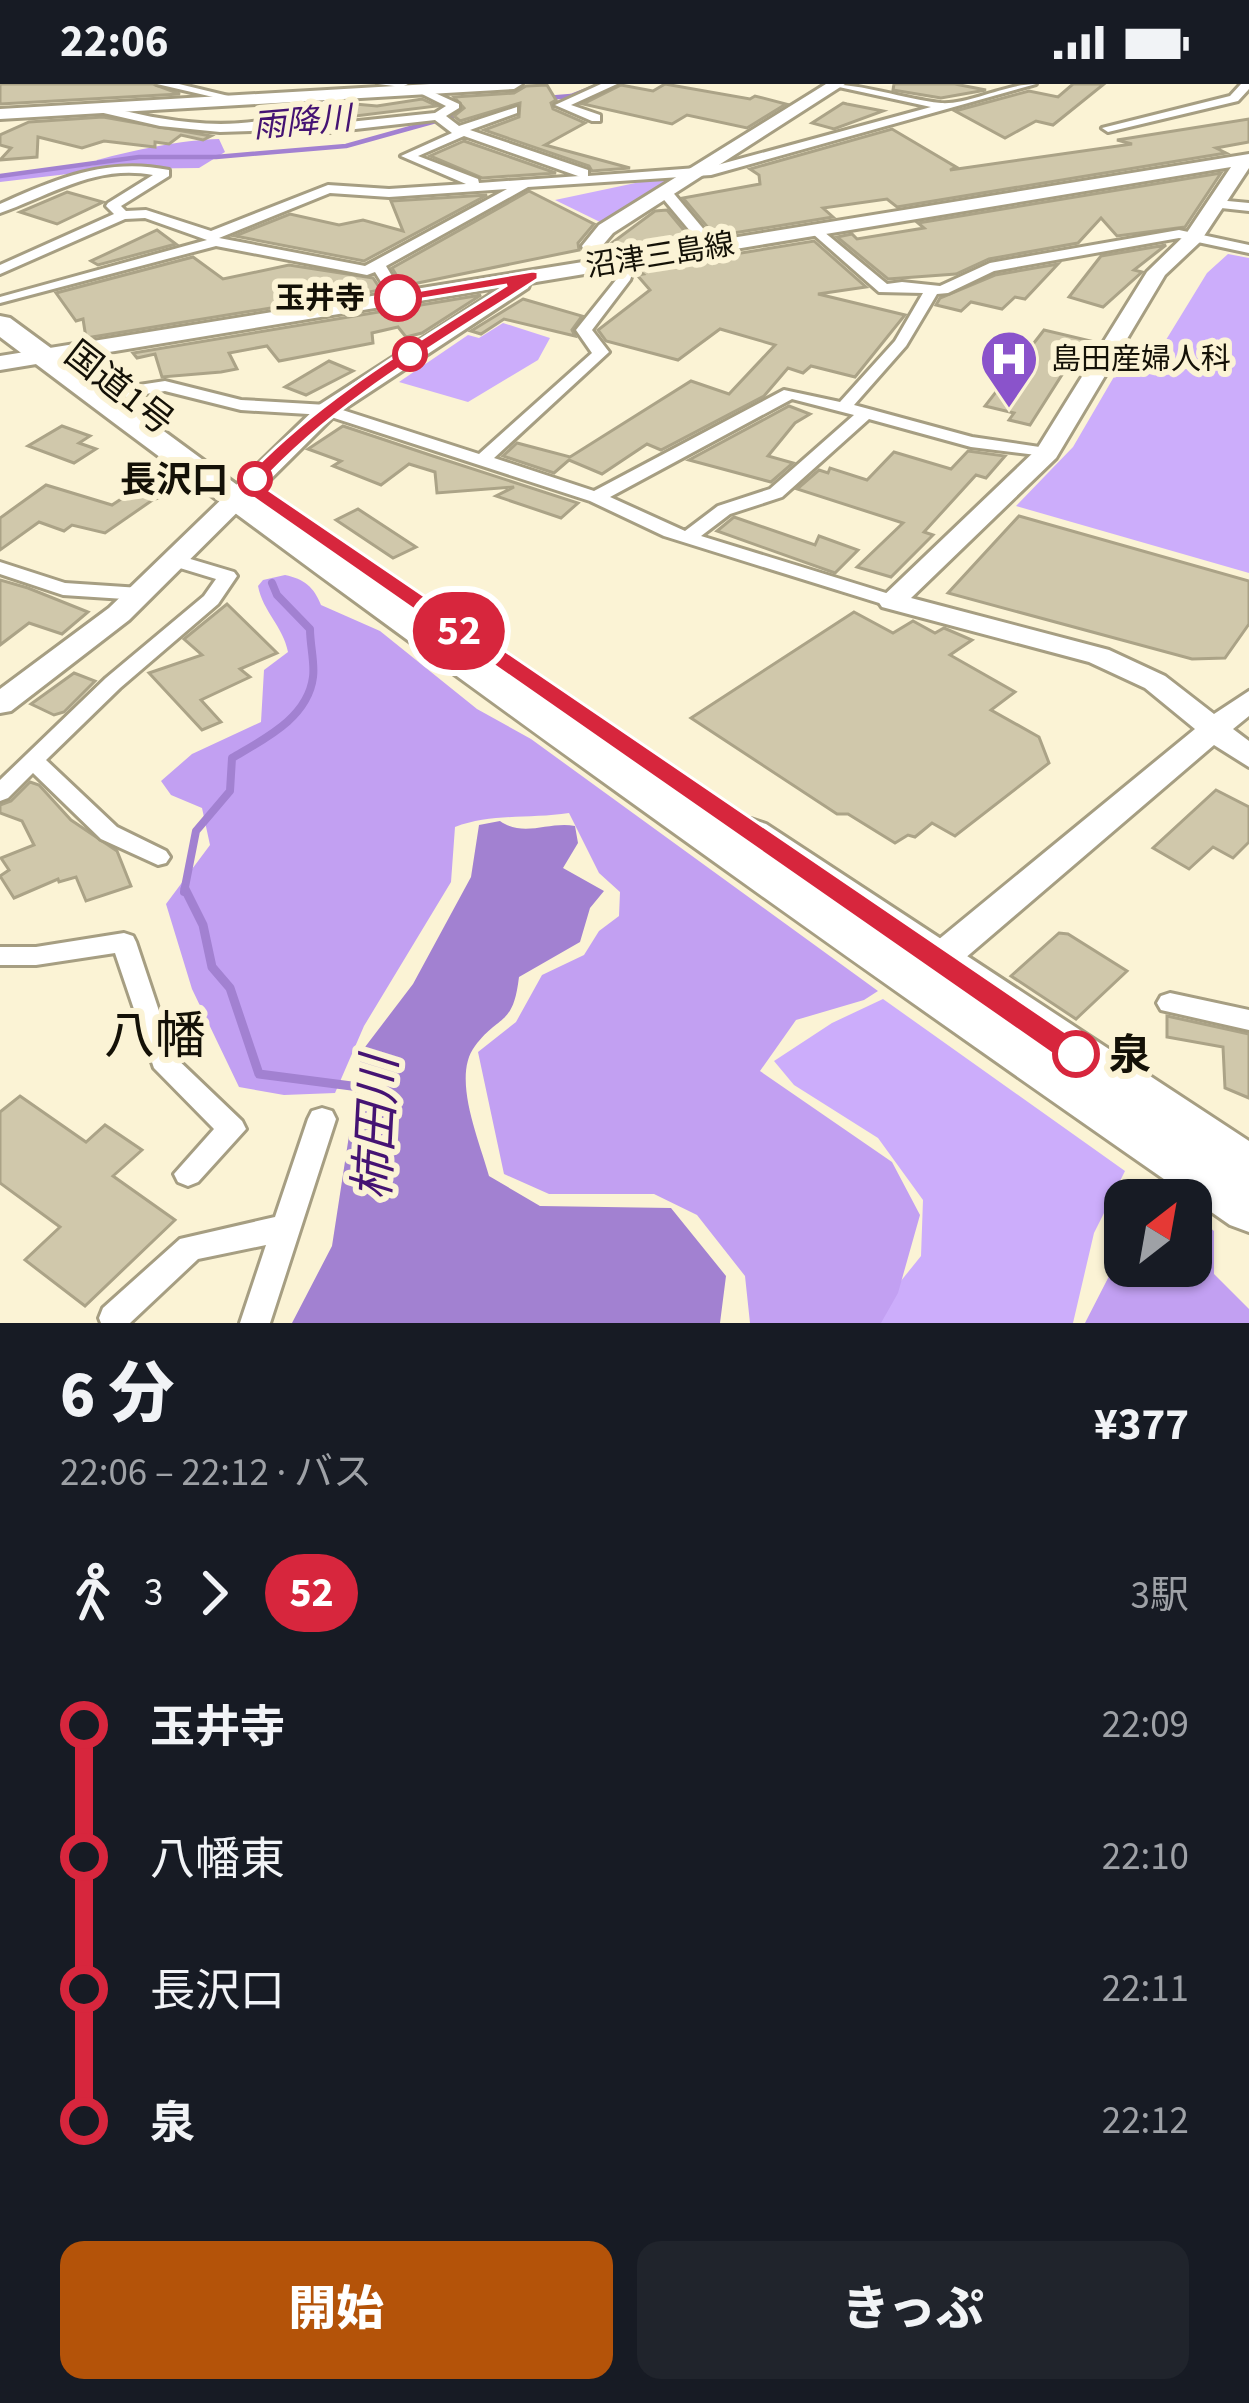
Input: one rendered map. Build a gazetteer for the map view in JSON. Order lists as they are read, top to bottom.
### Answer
{
  "streets": {
    "highway": ["国道1号"],
    "street": ["沼津三島線"]
  },
  "crossings": [
    ["沼津三島線", "国道1号"]
  ],
  "districts": ["八幡"],
  "water": ["雨降川", "柿田川"],
  "places": {
    "other": ["玉井寺", "長沢口", "泉"],
    "hospital": ["島田産婦人科"]
  },
  "lines": ["bus line 52"],
  "north": "top right",
  "page": {
    "status": "22:06",
    "on_map": "52",
    "heading": ["6 分", "22:06 – 22:12 · バス", "¥377"],
    "legs": ["3", "52", "3駅"],
    "list": [
      {
        "name": "玉井寺",
        "value": "22:09"
      },
      {
        "name": "八幡東",
        "value": "22:10"
      },
      {
        "name": "長沢口",
        "value": "22:11"
      },
      {
        "name": "泉",
        "value": "22:12"
      }
    ],
    "buttons": ["開始", "きっぷ"]
  }
}
